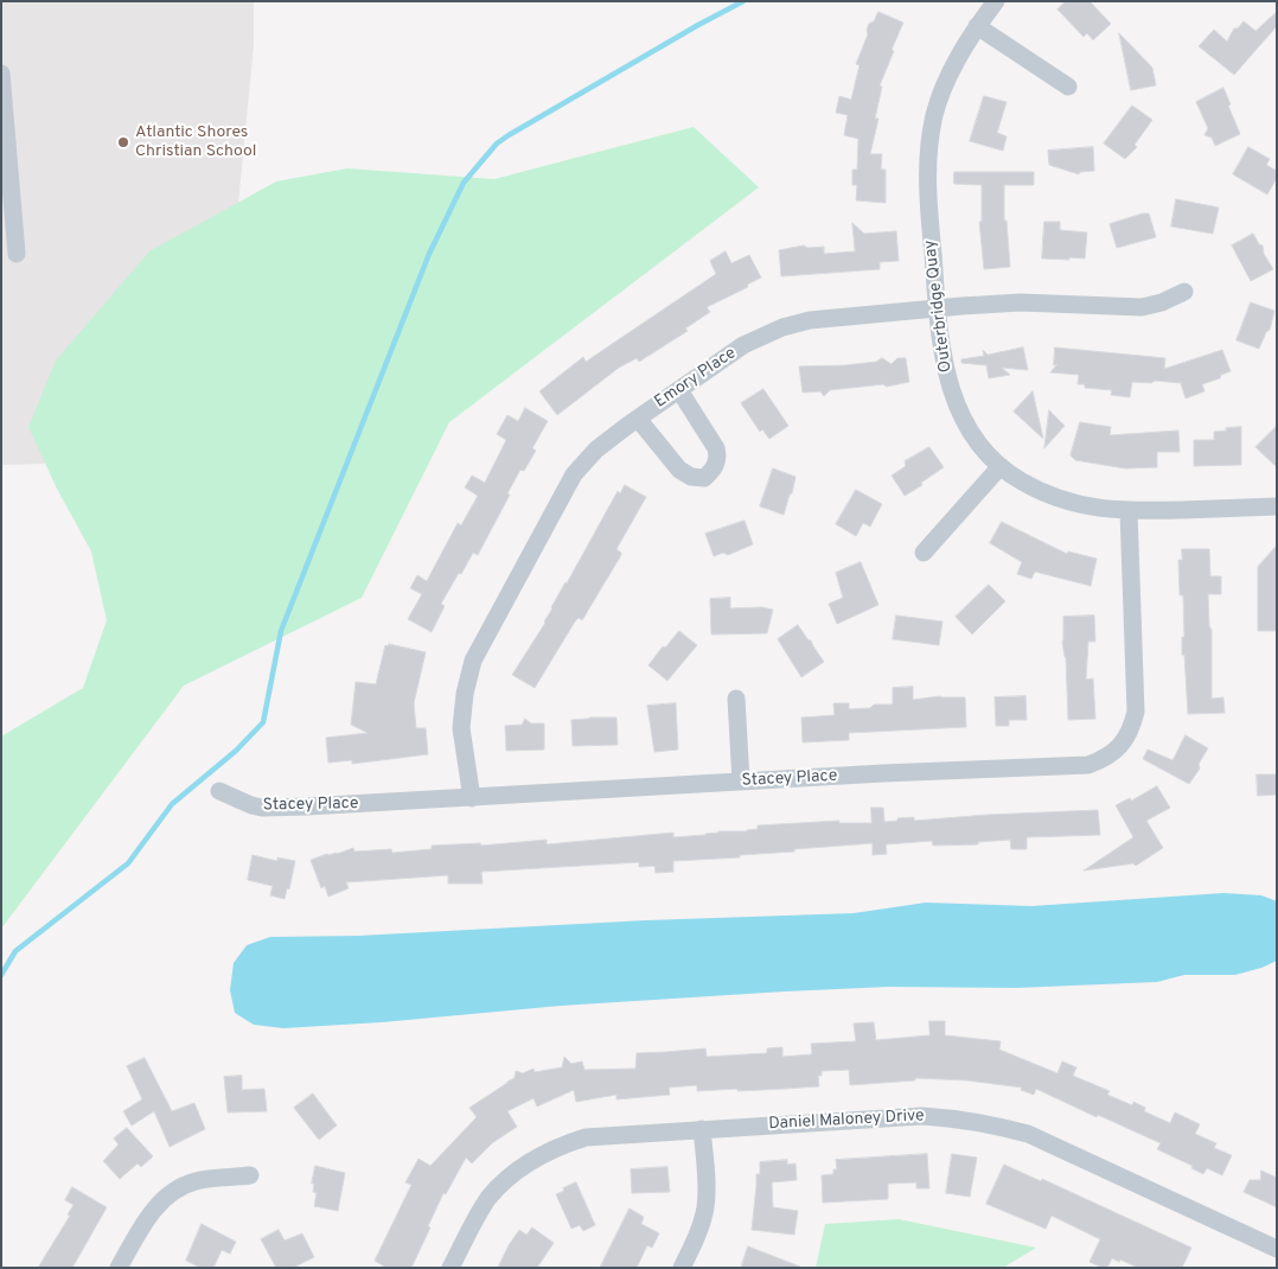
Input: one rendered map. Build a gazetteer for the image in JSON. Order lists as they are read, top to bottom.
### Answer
{
  "streets": {
    "street": [
      "Outerbridge Quay",
      "Emory Place",
      "Stacey Place",
      "Daniel Maloney Drive"
    ]
  },
  "crossings": [
    ["Outerbridge Quay", "Emory Place"],
    ["Outerbridge Quay", "Stacey Place"],
    ["Emory Place", "Stacey Place"]
  ],
  "places": ["Atlantic Shores Christian School"]
}
